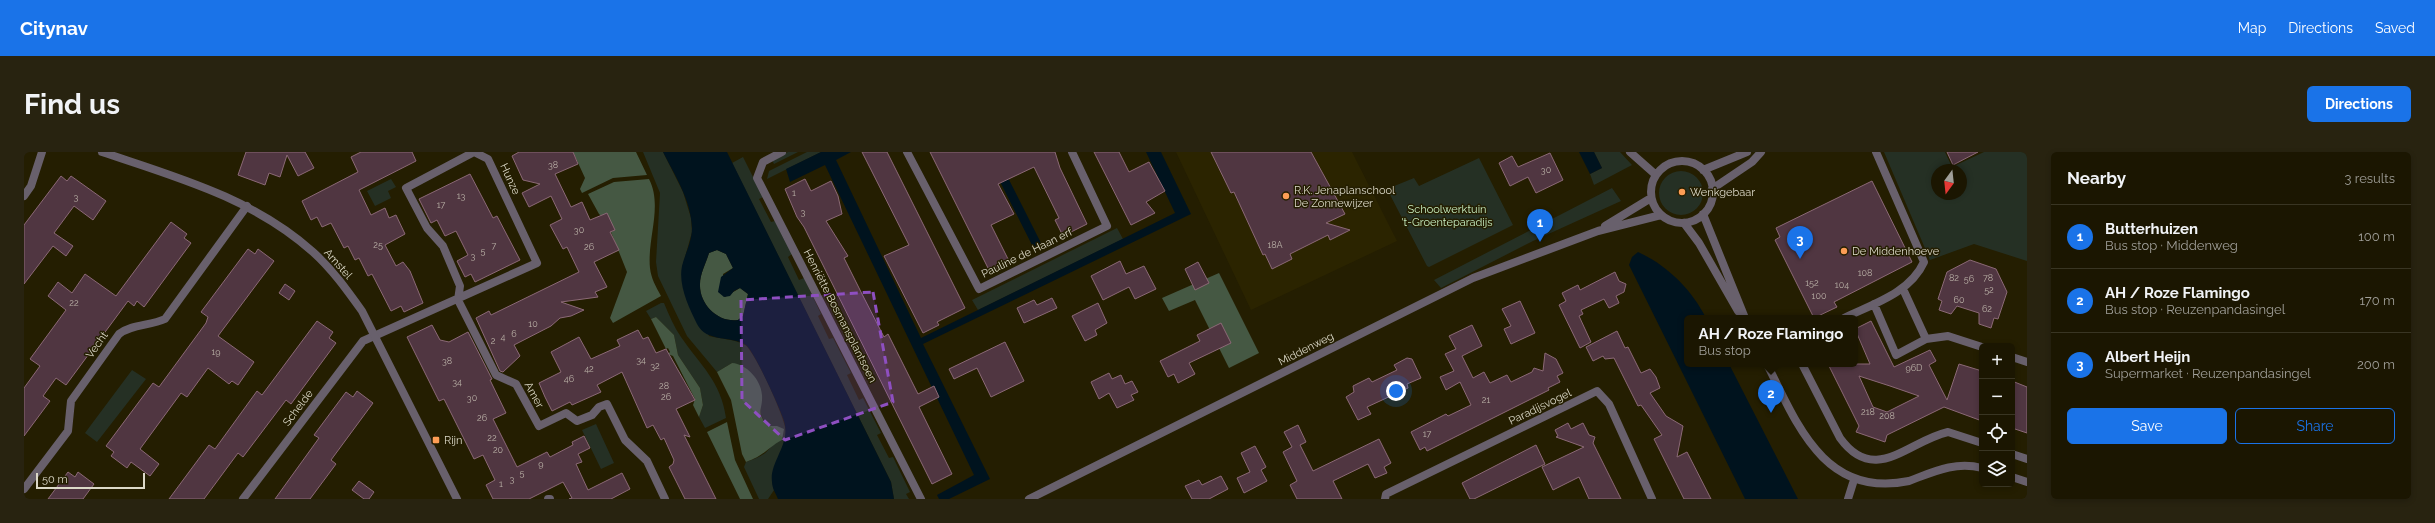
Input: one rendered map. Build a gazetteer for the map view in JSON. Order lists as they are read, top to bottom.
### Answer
{
  "streets": {
    "street": [
      "Hunze",
      "Pauline de Haan erf",
      "Amstel",
      "Henriëtte Bosmansplantsoen",
      "Vecht",
      "Middenweg",
      "Amer",
      "Paradijsvogel",
      "Schelde"
    ]
  },
  "crossings": [
    ["Hunze", "Amstel"],
    ["Hunze", "Amer"],
    ["Hunze", "Schelde"],
    ["Amstel", "Vecht"],
    ["Amstel", "Schelde"]
  ],
  "parks": ["Schoolwerktuin 't-Groenteparadijs"],
  "places": {
    "other": ["Wenkgebaar", "R.K. Jenaplanschool De Zonnewijzer", "De Middenhoeve"],
    "transit": ["Rijn"]
  },
  "house_numbers": [
    "38",
    "30",
    "1",
    "13",
    "3",
    "17",
    "3",
    "30",
    "25",
    "18A",
    "7",
    "26",
    "5",
    "3",
    "108",
    "82",
    "78",
    "56",
    "152",
    "104",
    "52",
    "100",
    "60",
    "22",
    "62",
    "10",
    "6",
    "4",
    "2",
    "19",
    "34",
    "38",
    "32",
    "96D",
    "42",
    "46",
    "34",
    "28",
    "26",
    "30",
    "21",
    "218",
    "208",
    "26",
    "17",
    "22",
    "20",
    "9",
    "5",
    "3",
    "1"
  ],
  "scale_bar": "50 m",
  "north": "bottom",
  "page": {
    "header": "Citynav",
    "nav": ["Map", "Directions", "Saved"],
    "buttons": [
      "Directions",
      ["Save", "Share"]
    ],
    "title": "Find us",
    "heading": ["Nearby", "3 results"],
    "list": [
      {
        "mark": "1",
        "name": "Butterhuizen",
        "note": "Bus stop · Middenweg",
        "value": "100 m"
      },
      {
        "mark": "2",
        "name": "AH / Roze Flamingo",
        "note": "Bus stop · Reuzenpandasingel",
        "value": "170 m"
      },
      {
        "mark": "3",
        "name": "Albert Heijn",
        "note": "Supermarket · Reuzenpandasingel",
        "value": "200 m"
      }
    ],
    "pins": ["1", "3", "2"],
    "popup": ["AH / Roze Flamingo", "Bus stop"],
    "map_buttons": ["+", "−"],
    "scale": "50 m"
  }
}
